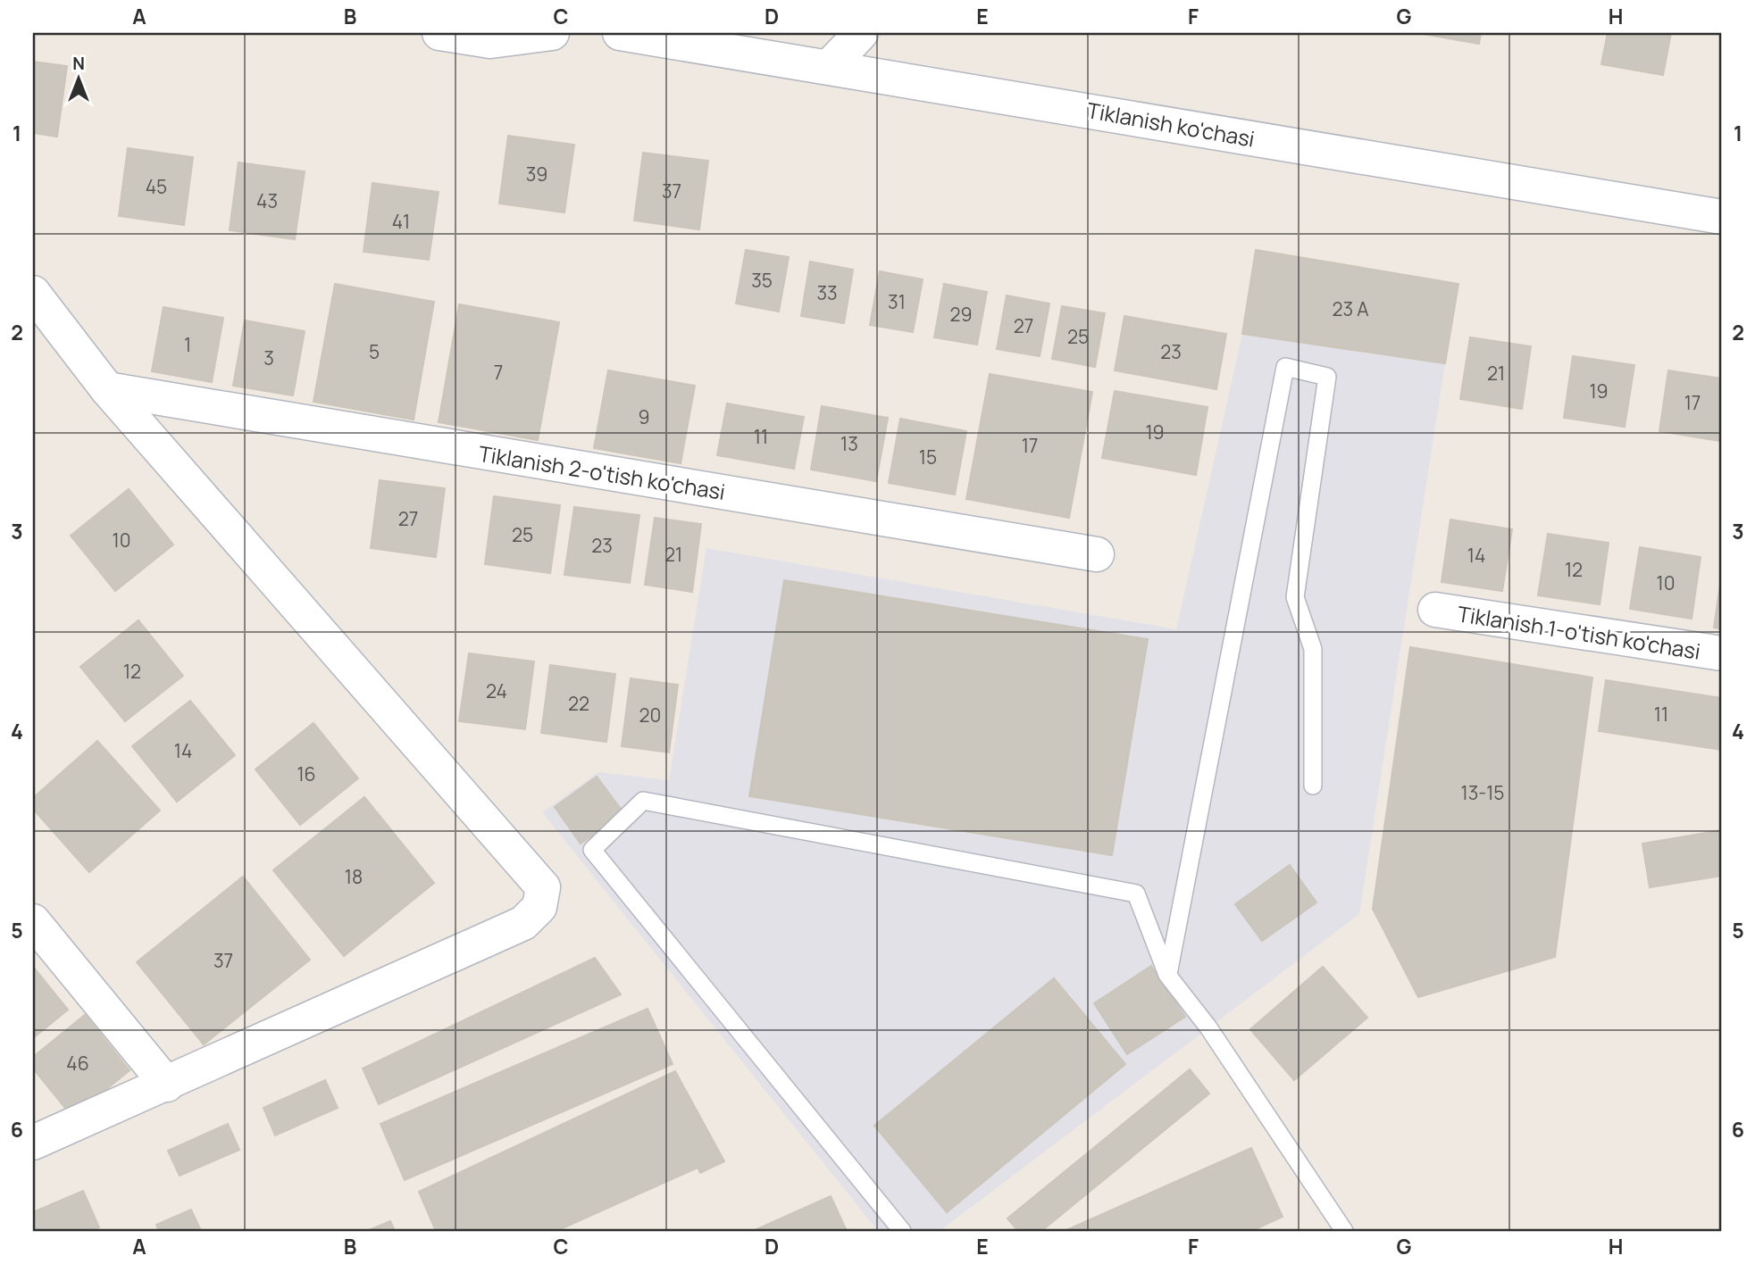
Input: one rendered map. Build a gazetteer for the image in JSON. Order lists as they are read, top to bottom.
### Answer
{
  "streets": {
    "street": ["Tiklanish ko'chasi", "Tiklanish 2-o'tish ko'chasi", "Tiklanish 1-o'tish ko'chasi"]
  },
  "house_numbers": [
    "39",
    "45",
    "37",
    "43",
    "41",
    "35",
    "33",
    "31",
    "23 A",
    "29",
    "27",
    "25",
    "1",
    "5",
    "23",
    "3",
    "7",
    "21",
    "19",
    "17",
    "9",
    "19",
    "11",
    "13",
    "17",
    "15",
    "27",
    "25",
    "10",
    "23",
    "21",
    "14",
    "12",
    "10",
    "12",
    "24",
    "22",
    "11",
    "20",
    "14",
    "16",
    "13-15",
    "18",
    "37",
    "46"
  ],
  "north": "top",
  "grid": {
    "columns": [
      "A",
      "B",
      "C",
      "D",
      "E",
      "F",
      "G",
      "H"
    ],
    "rows": [
      "1",
      "2",
      "3",
      "4",
      "5",
      "6"
    ]
  }
}
